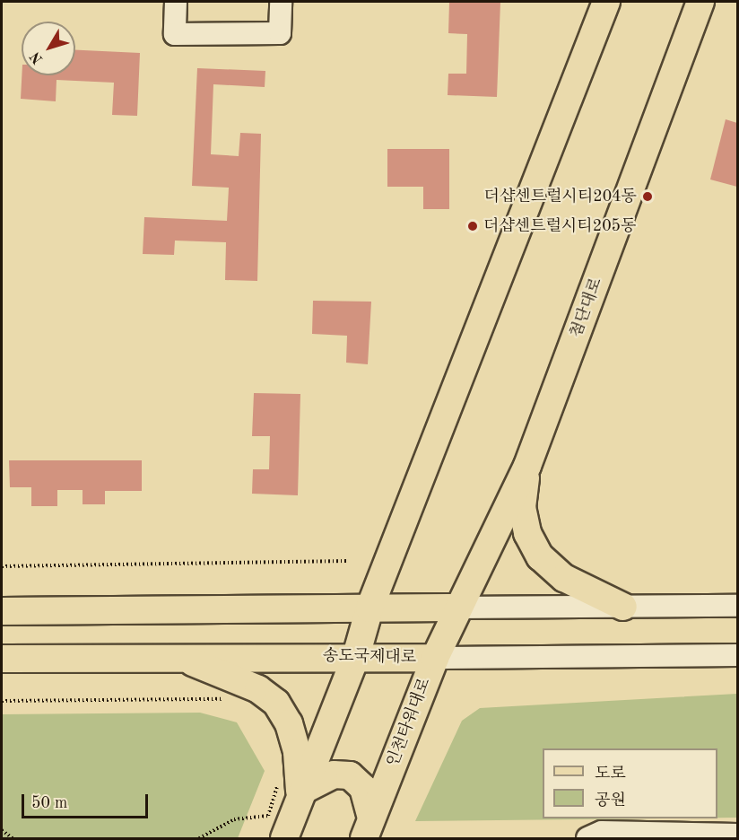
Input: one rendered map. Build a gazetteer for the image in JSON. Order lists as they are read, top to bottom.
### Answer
{
  "streets": {
    "main road": ["첨단대로", "송도국제대로", "인천타워대로"]
  },
  "crossings": [
    ["첨단대로", "인천타워대로"],
    ["송도국제대로", "인천타워대로"]
  ],
  "places": ["더샵센트럴시티204동", "더샵센트럴시티205동"],
  "legend": ["도로", "공원"],
  "scale_bar": "50 m",
  "north": "bottom left"
}
